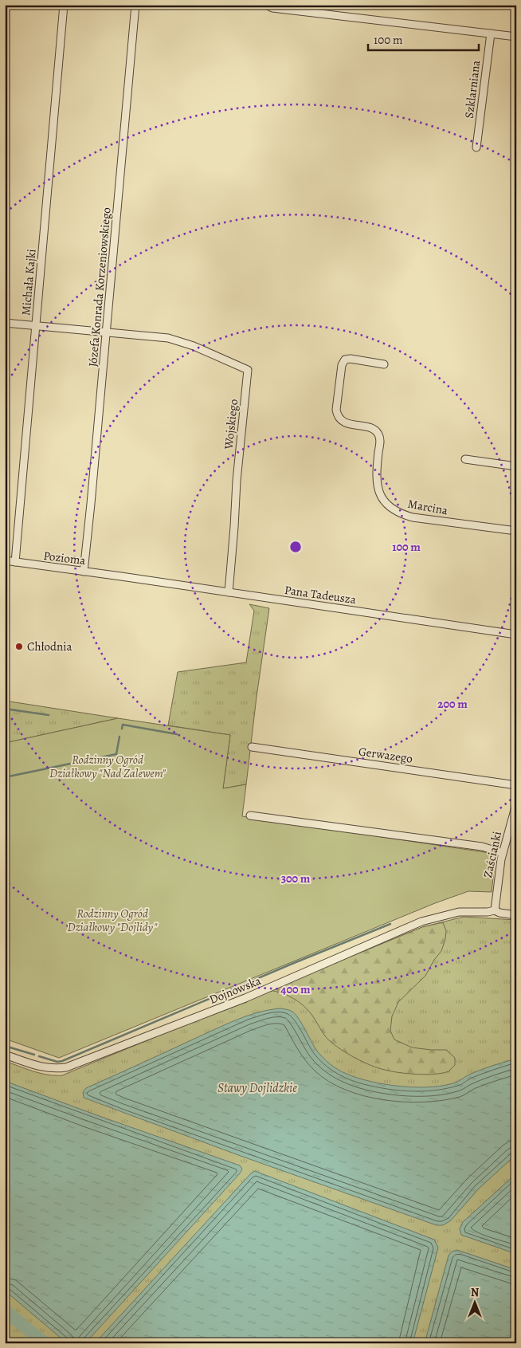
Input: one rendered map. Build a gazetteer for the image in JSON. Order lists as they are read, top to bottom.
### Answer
{
  "streets": {
    "street": [
      "Szklarniana",
      "Michała Kajki",
      "Józefa Konrada Korzeniowskiego",
      "Wojskiego",
      "Marcina",
      "Pozioma",
      "Pana Tadeusza",
      "Gerwazego",
      "Zaścianki",
      "Dojnowska"
    ]
  },
  "crossings": [
    ["Michała Kajki", "Pozioma"],
    ["Józefa Konrada Korzeniowskiego", "Wojskiego"],
    ["Józefa Konrada Korzeniowskiego", "Pozioma"],
    ["Wojskiego", "Pana Tadeusza"],
    ["Pozioma", "Pana Tadeusza"],
    ["Zaścianki", "Dojnowska"]
  ],
  "water": ["Stawy Dojlidzkie"],
  "parks": ["Rodzinny Ogród Działkowy \"Nad Zalewem\"", "Rodzinny Ogród Działkowy \"Dojlidy\""],
  "places": ["Chłodnia"],
  "scale_bar": "100 m",
  "north": "top",
  "rings": [
    "100 m",
    "200 m",
    "300 m",
    "400 m"
  ]
}
